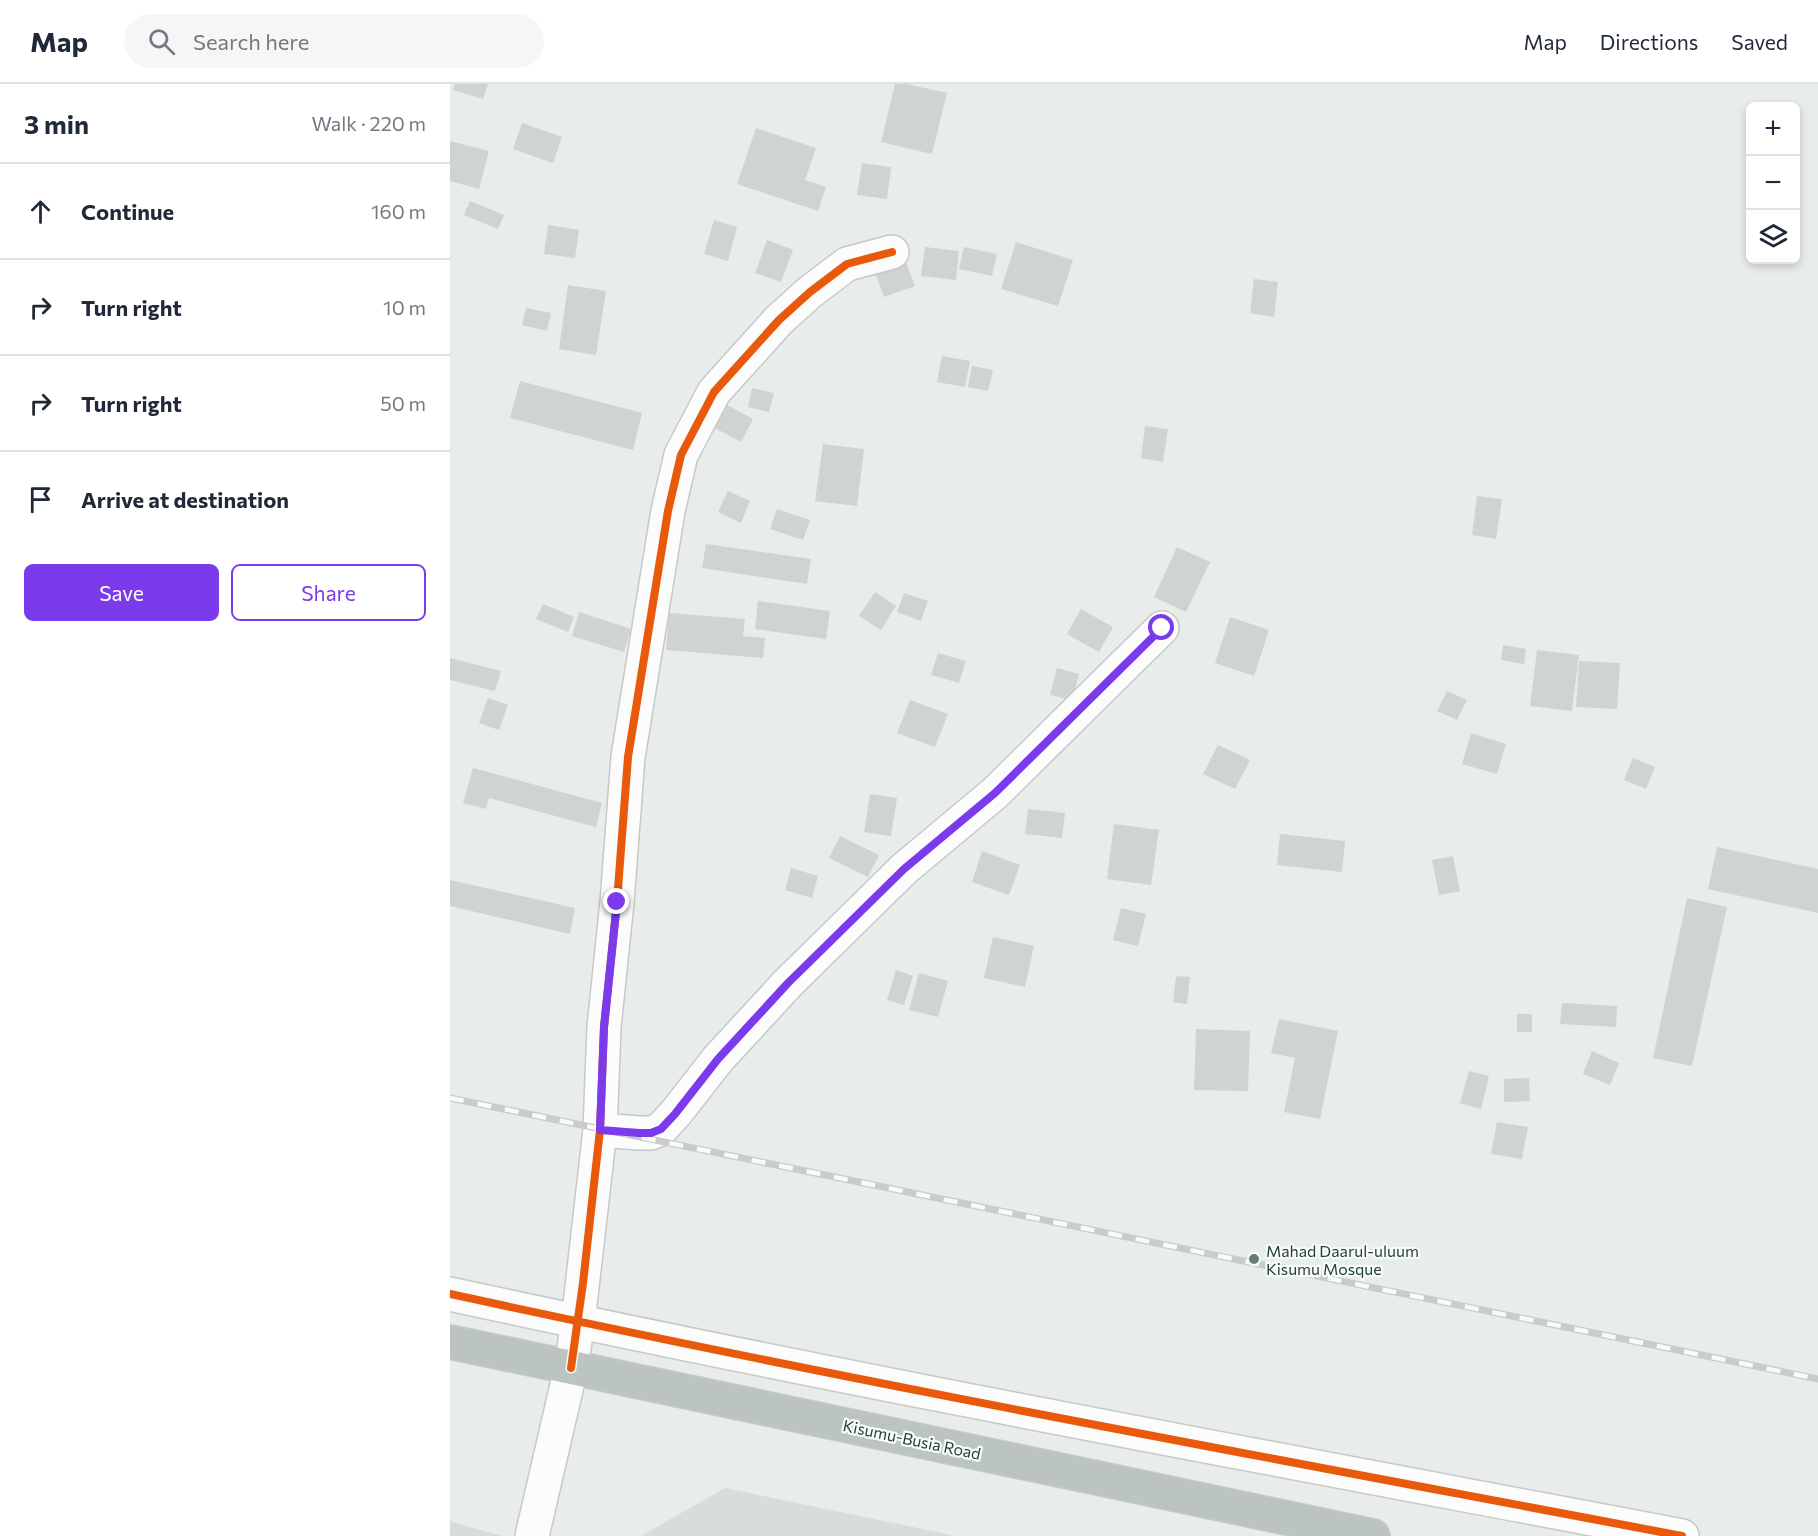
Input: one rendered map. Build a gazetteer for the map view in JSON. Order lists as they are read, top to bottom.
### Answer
{
  "streets": {
    "highway": ["Kisumu-Busia Road"]
  },
  "places": ["Mahad Daarul-uluum Kisumu Mosque"],
  "page": {
    "header": "Map",
    "search": "Search here",
    "nav": ["Map", "Directions", "Saved"],
    "heading": ["3 min", "Walk · 220 m"],
    "map_buttons": ["+", "−"],
    "list": [
      ["Continue", "160 m"],
      ["Turn right", "10 m"],
      ["Turn right", "50 m"],
      "Arrive at destination"
    ],
    "buttons": ["Save", "Share"]
  }
}
